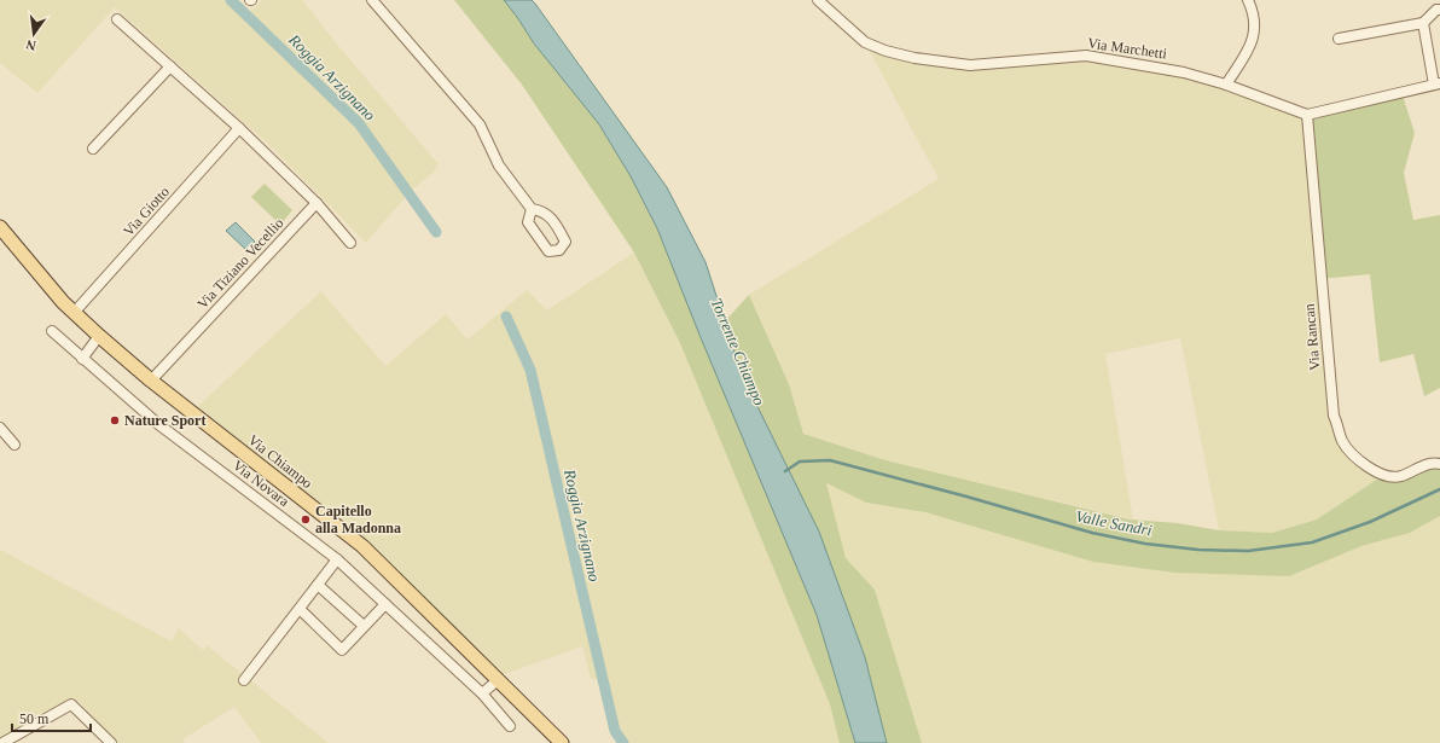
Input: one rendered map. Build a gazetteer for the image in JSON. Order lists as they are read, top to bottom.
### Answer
{
  "streets": {
    "main road": ["Via Chiampo"],
    "street": [
      "Via Marchetti",
      "Via Giotto",
      "Via Tiziano Vecellio",
      "Via Rancan",
      "Via Novara"
    ]
  },
  "crossings": [
    ["Via Marchetti", "Via Rancan"],
    ["Via Giotto", "Via Chiampo"],
    ["Via Tiziano Vecellio", "Via Chiampo"]
  ],
  "water": ["Roggia Arzignano", "Torrente Chiampo", "Valle Sandri"],
  "places": ["Nature Sport", "Capitello alla Madonna"],
  "scale_bar": "50 m",
  "north": "bottom"
}
